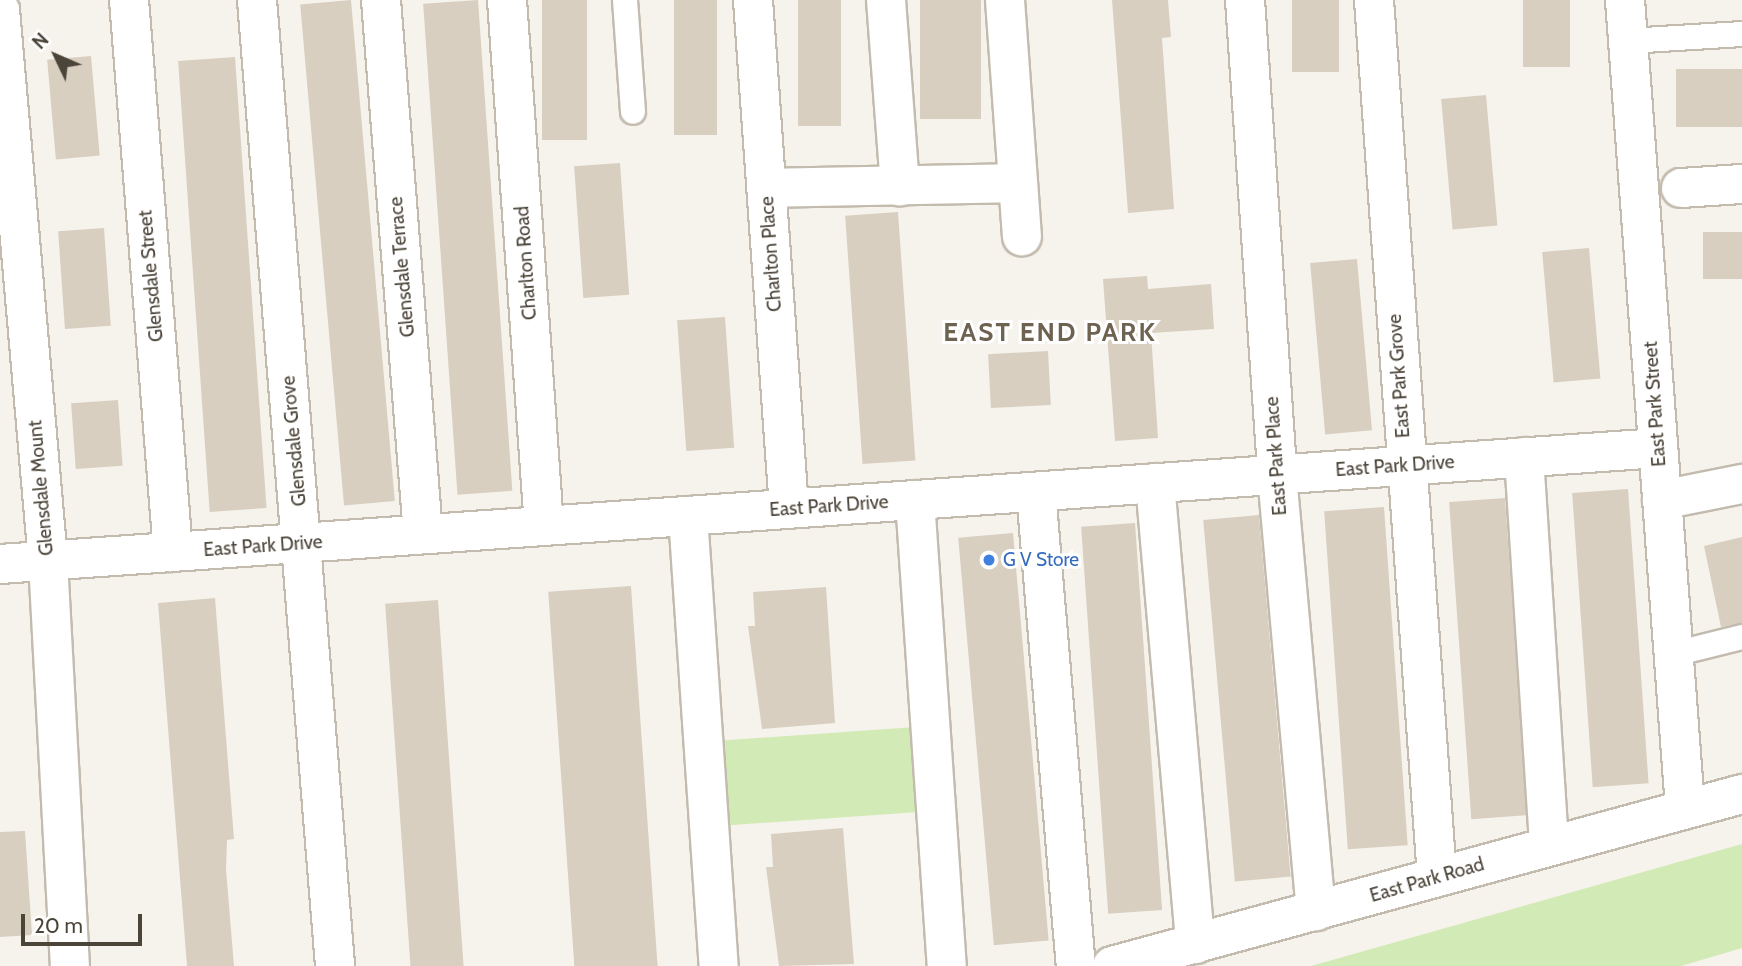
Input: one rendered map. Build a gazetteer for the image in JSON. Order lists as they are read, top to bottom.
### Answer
{
  "streets": {
    "street": [
      "Charlton Place",
      "Charlton Road",
      "Glensdale Terrace",
      "Glensdale Street",
      "East Park Grove",
      "East Park Street",
      "Glensdale Grove",
      "East Park Place",
      "East Park Drive",
      "Glensdale Mount",
      "East Park Road"
    ]
  },
  "crossings": [
    ["Charlton Place", "East Park Drive"],
    ["Charlton Road", "East Park Drive"],
    ["Glensdale Terrace", "East Park Drive"],
    ["Glensdale Street", "East Park Drive"],
    ["East Park Grove", "East Park Drive"],
    ["East Park Grove", "East Park Road"],
    ["East Park Street", "East Park Drive"],
    ["East Park Street", "East Park Road"],
    ["Glensdale Grove", "East Park Drive"],
    ["East Park Place", "East Park Drive"],
    ["East Park Place", "East Park Road"],
    ["East Park Drive", "Glensdale Mount"]
  ],
  "districts": ["EAST END PARK"],
  "places": ["G V Store"],
  "scale_bar": "20 m",
  "north": "top left"
}
